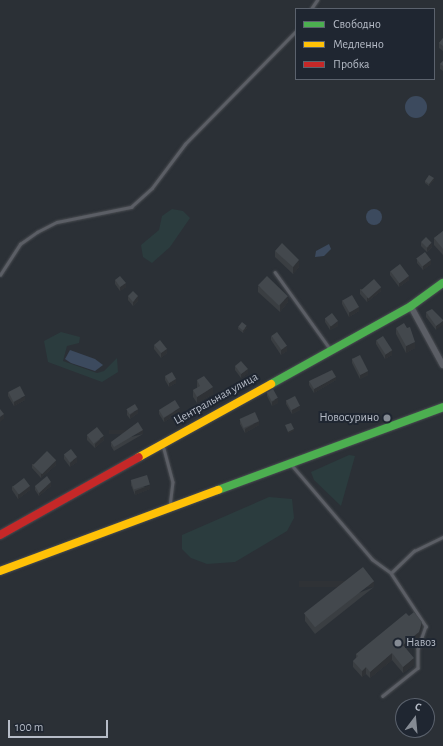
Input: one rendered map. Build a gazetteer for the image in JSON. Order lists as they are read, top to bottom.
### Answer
{
  "streets": {
    "street": ["Центральная улица"]
  },
  "places": ["Новосурино", "Навоз"],
  "legend": ["Свободно", "Медленно", "Пробка"],
  "scale_bar": "100 m",
  "north": "top"
}
